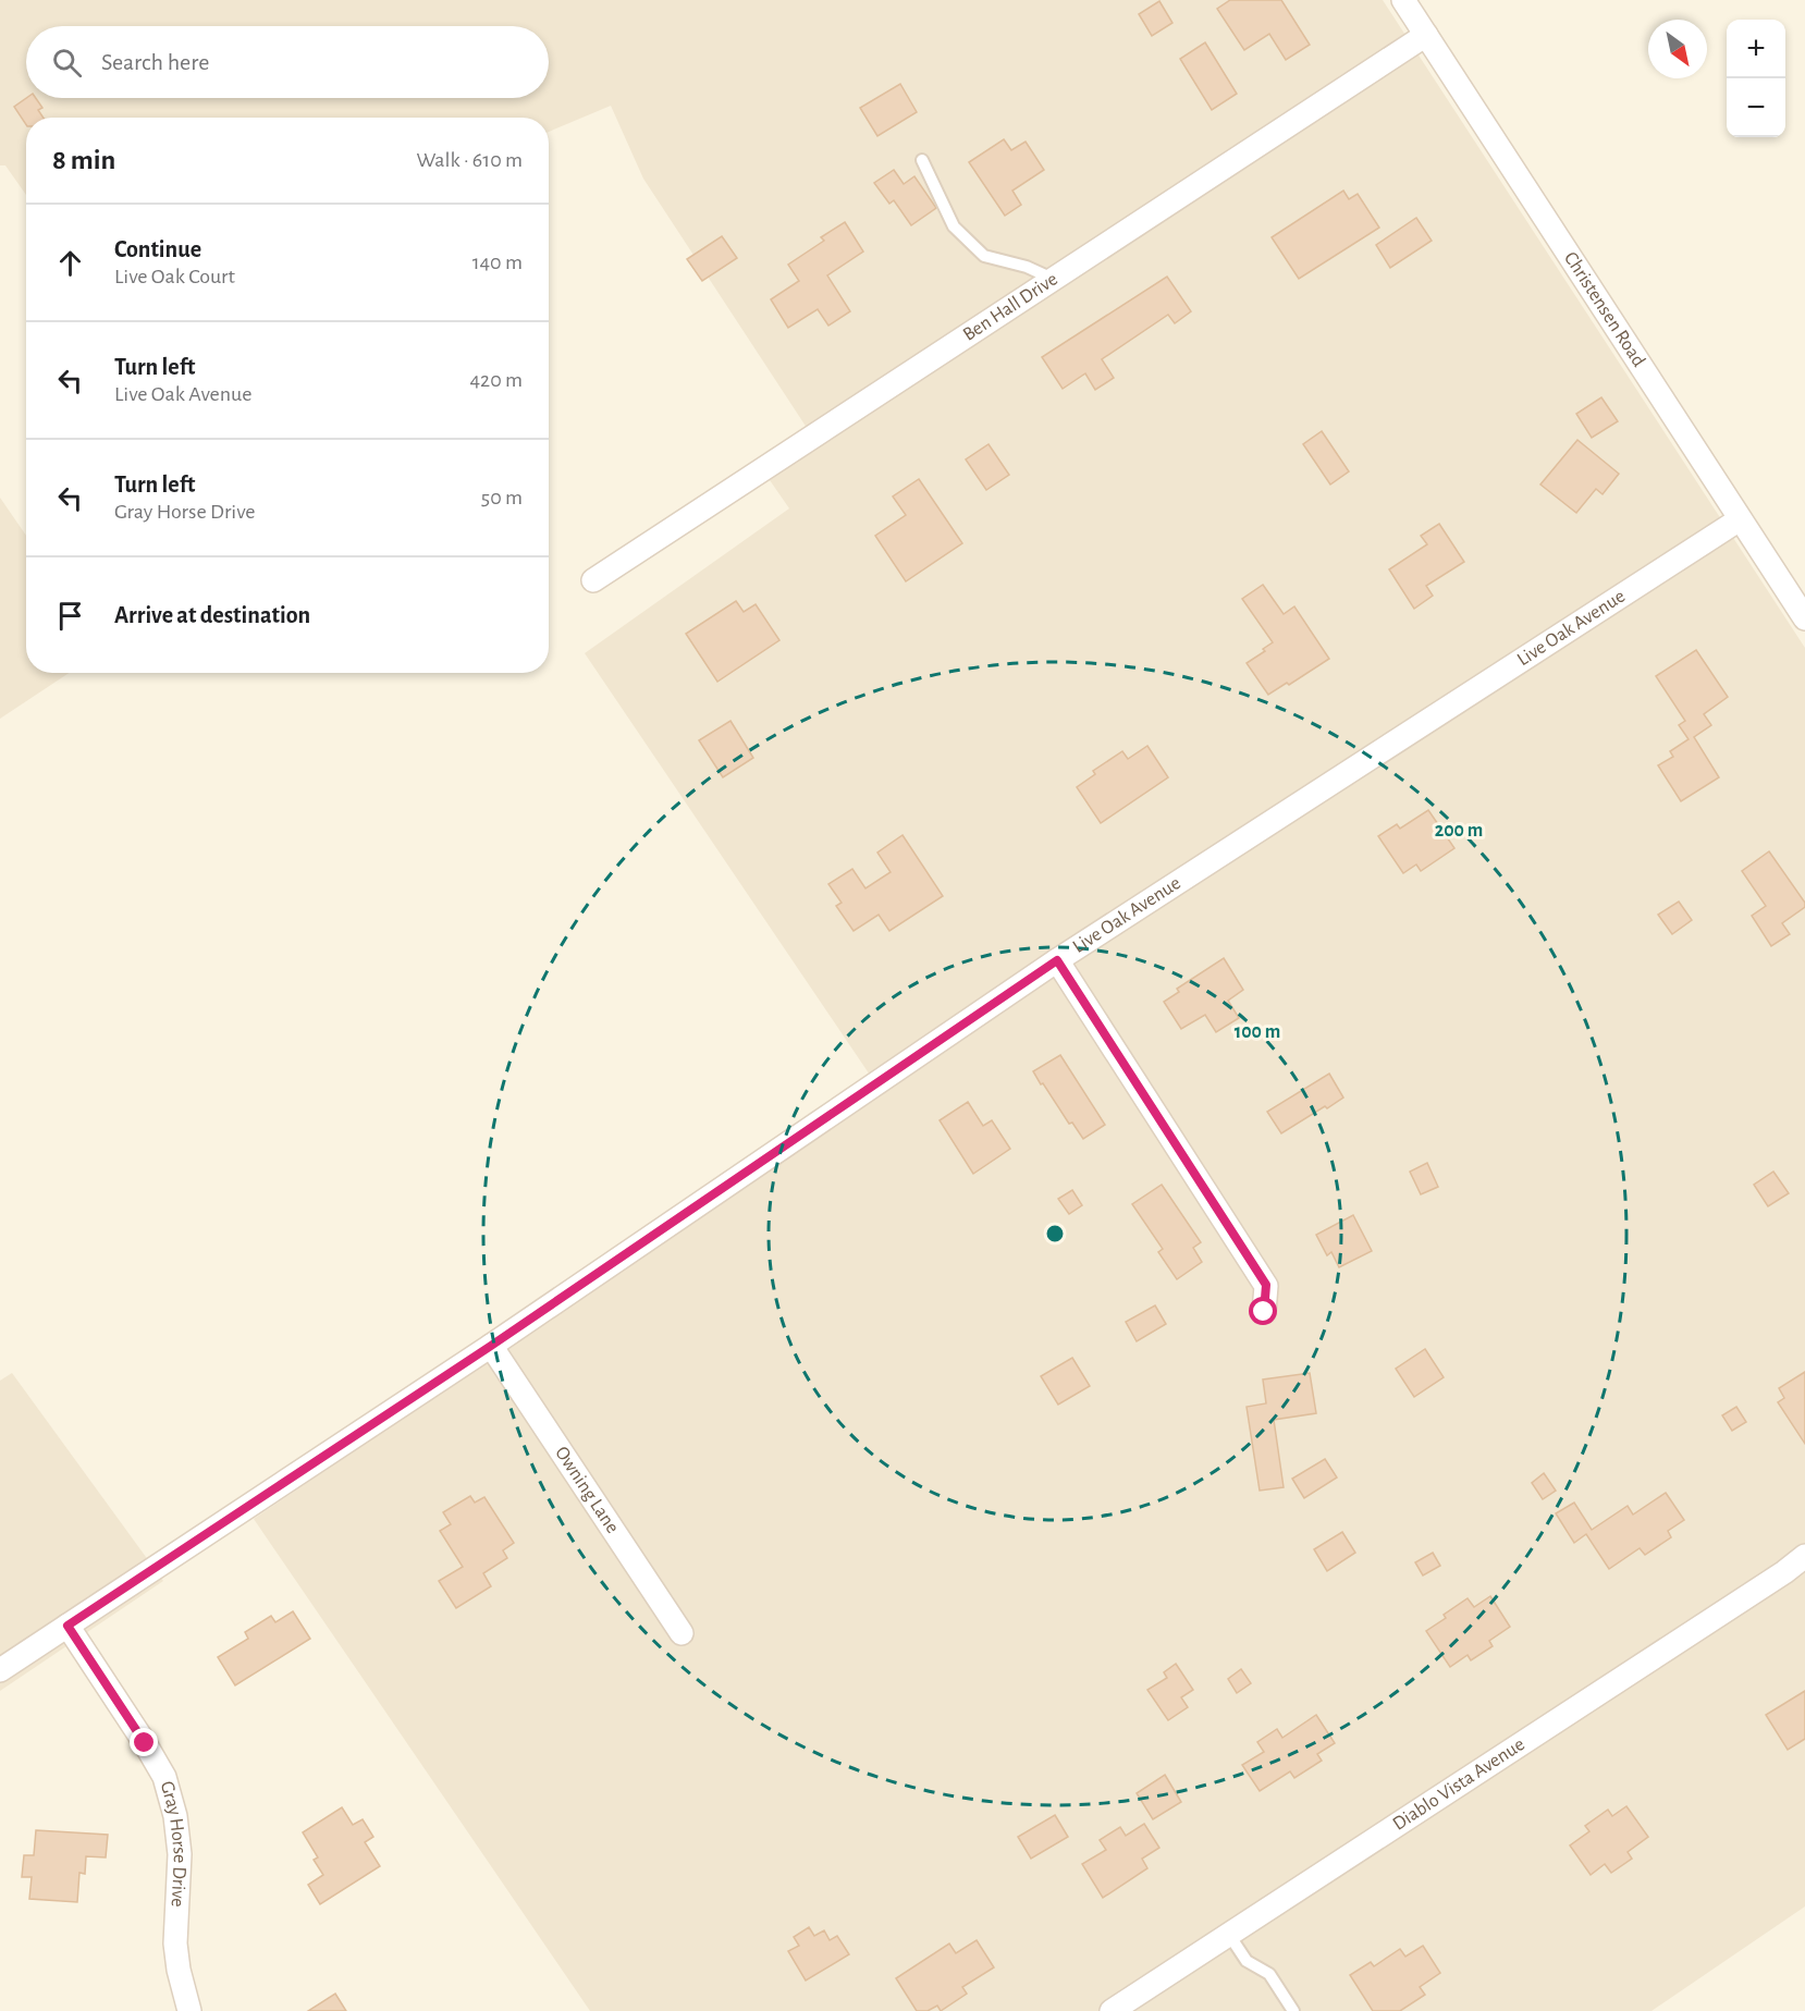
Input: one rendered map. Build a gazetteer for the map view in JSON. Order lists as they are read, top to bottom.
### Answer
{
  "streets": {
    "street": [
      "Ben Hall Drive",
      "Christensen Road",
      "Live Oak Avenue",
      "Owning Lane",
      "Diablo Vista Avenue",
      "Gray Horse Drive"
    ]
  },
  "crossings": [
    ["Ben Hall Drive", "Christensen Road"],
    ["Christensen Road", "Live Oak Avenue"],
    ["Live Oak Avenue", "Owning Lane"],
    ["Live Oak Avenue", "Gray Horse Drive"]
  ],
  "north": "bottom right",
  "page": {
    "map_buttons": ["+", "−"],
    "search": "Search here",
    "heading": ["8 min", "Walk · 610 m"],
    "list": [
      ["Continue", "Live Oak Court", "140 m"],
      ["Turn left", "Live Oak Avenue", "420 m"],
      ["Turn left", "Gray Horse Drive", "50 m"],
      "Arrive at destination"
    ]
  },
  "rings": ["200 m", "100 m"]
}
